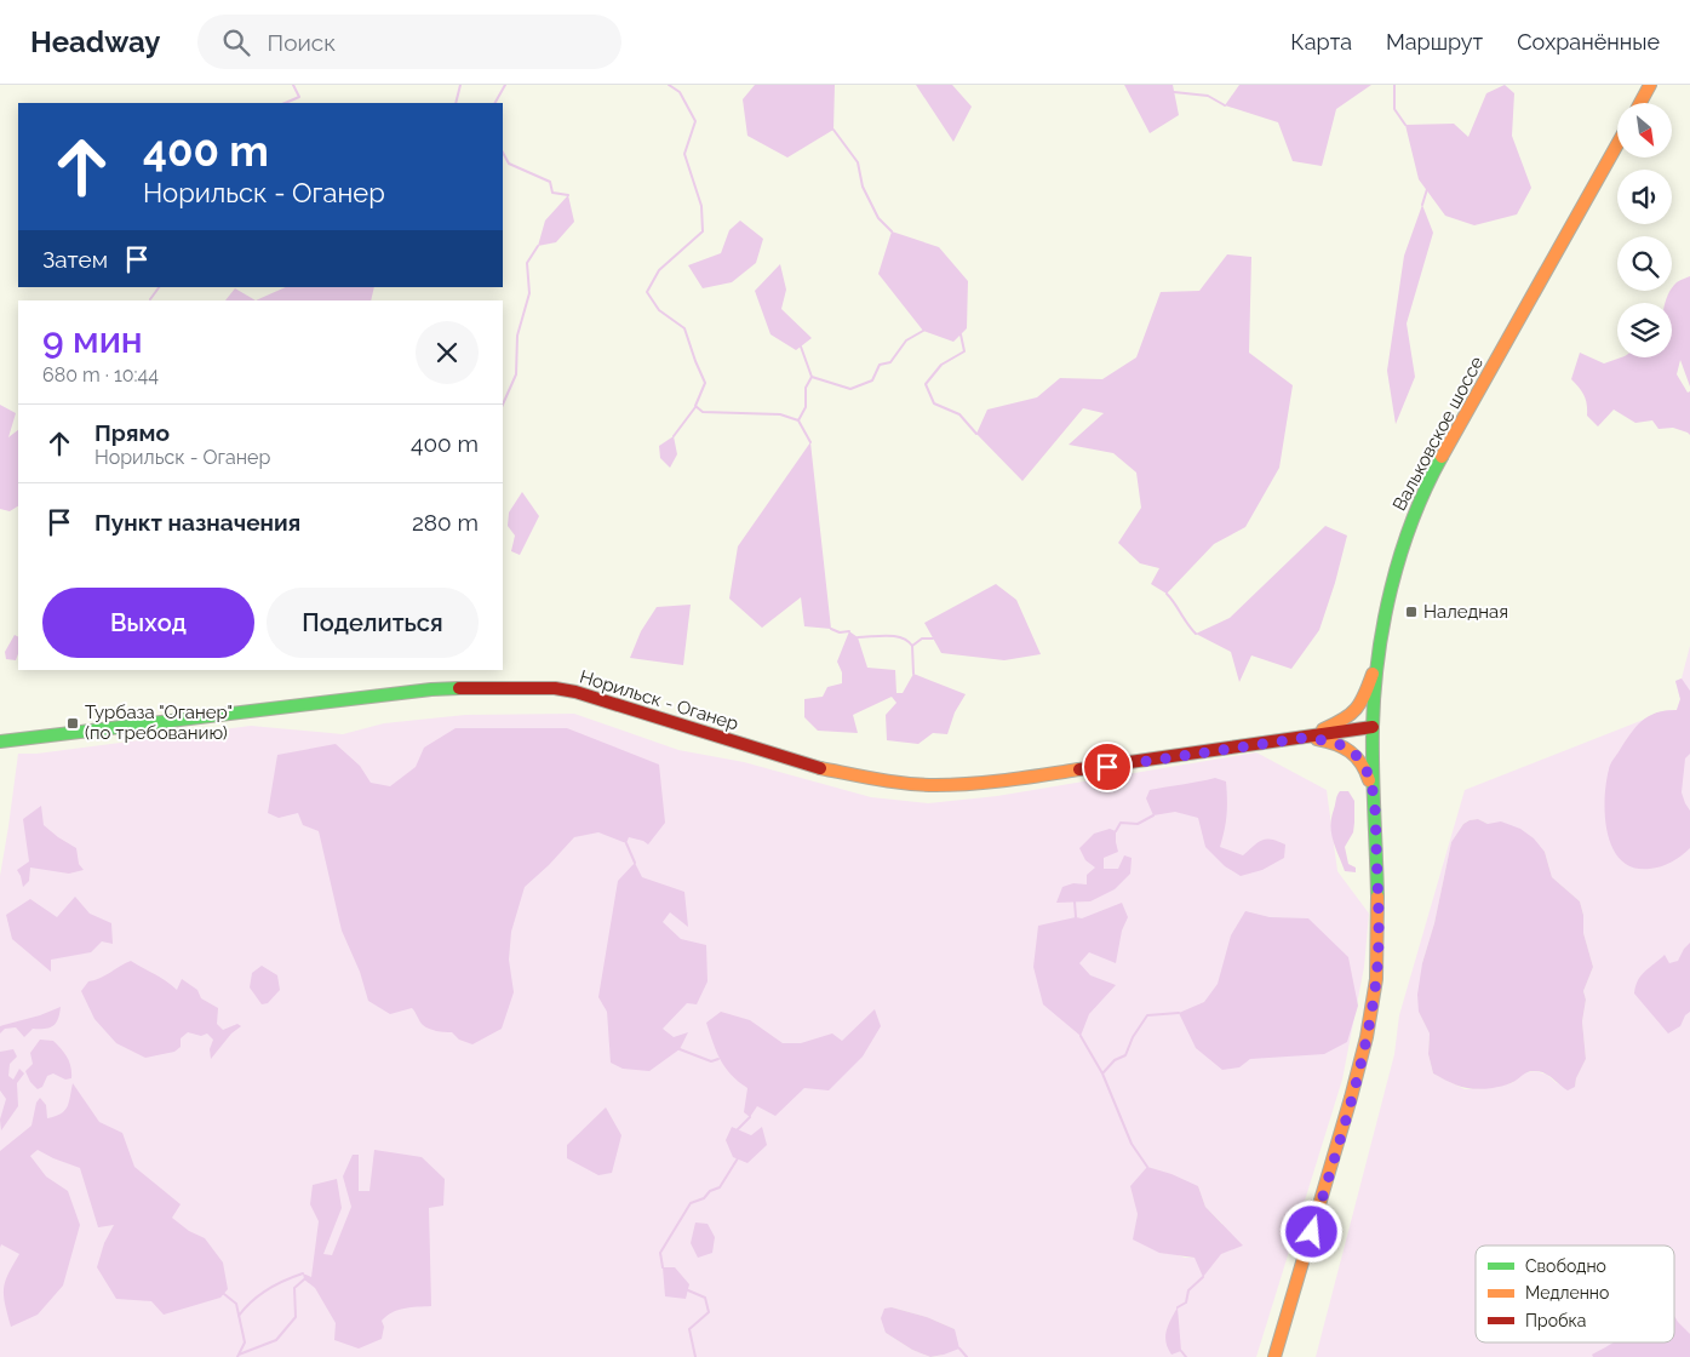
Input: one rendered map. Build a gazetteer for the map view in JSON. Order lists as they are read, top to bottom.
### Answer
{
  "streets": {
    "main road": ["Вальковское шоссе", "Норильск - Оганер"]
  },
  "crossings": [
    ["Вальковское шоссе", "Норильск - Оганер"]
  ],
  "places": {
    "transit": ["Наледная", "Турбаза \"Оганер\" (по требованию)"]
  },
  "legend": ["Свободно", "Медленно", "Пробка"],
  "north": "bottom right",
  "page": {
    "header": "Headway",
    "search": "Поиск",
    "nav": ["Карта", "Маршрут", "Сохранённые"],
    "turn": ["400 m", "Норильск - Оганер"],
    "then": "Затем",
    "heading": ["9 мин", "680 m · 10:44"],
    "list": [
      {
        "name": "Прямо",
        "note": "Норильск - Оганер",
        "value": "400 m"
      },
      {
        "name": "Пункт назначения",
        "value": "280 m"
      }
    ],
    "buttons": ["Выход", "Поделиться"]
  }
}
